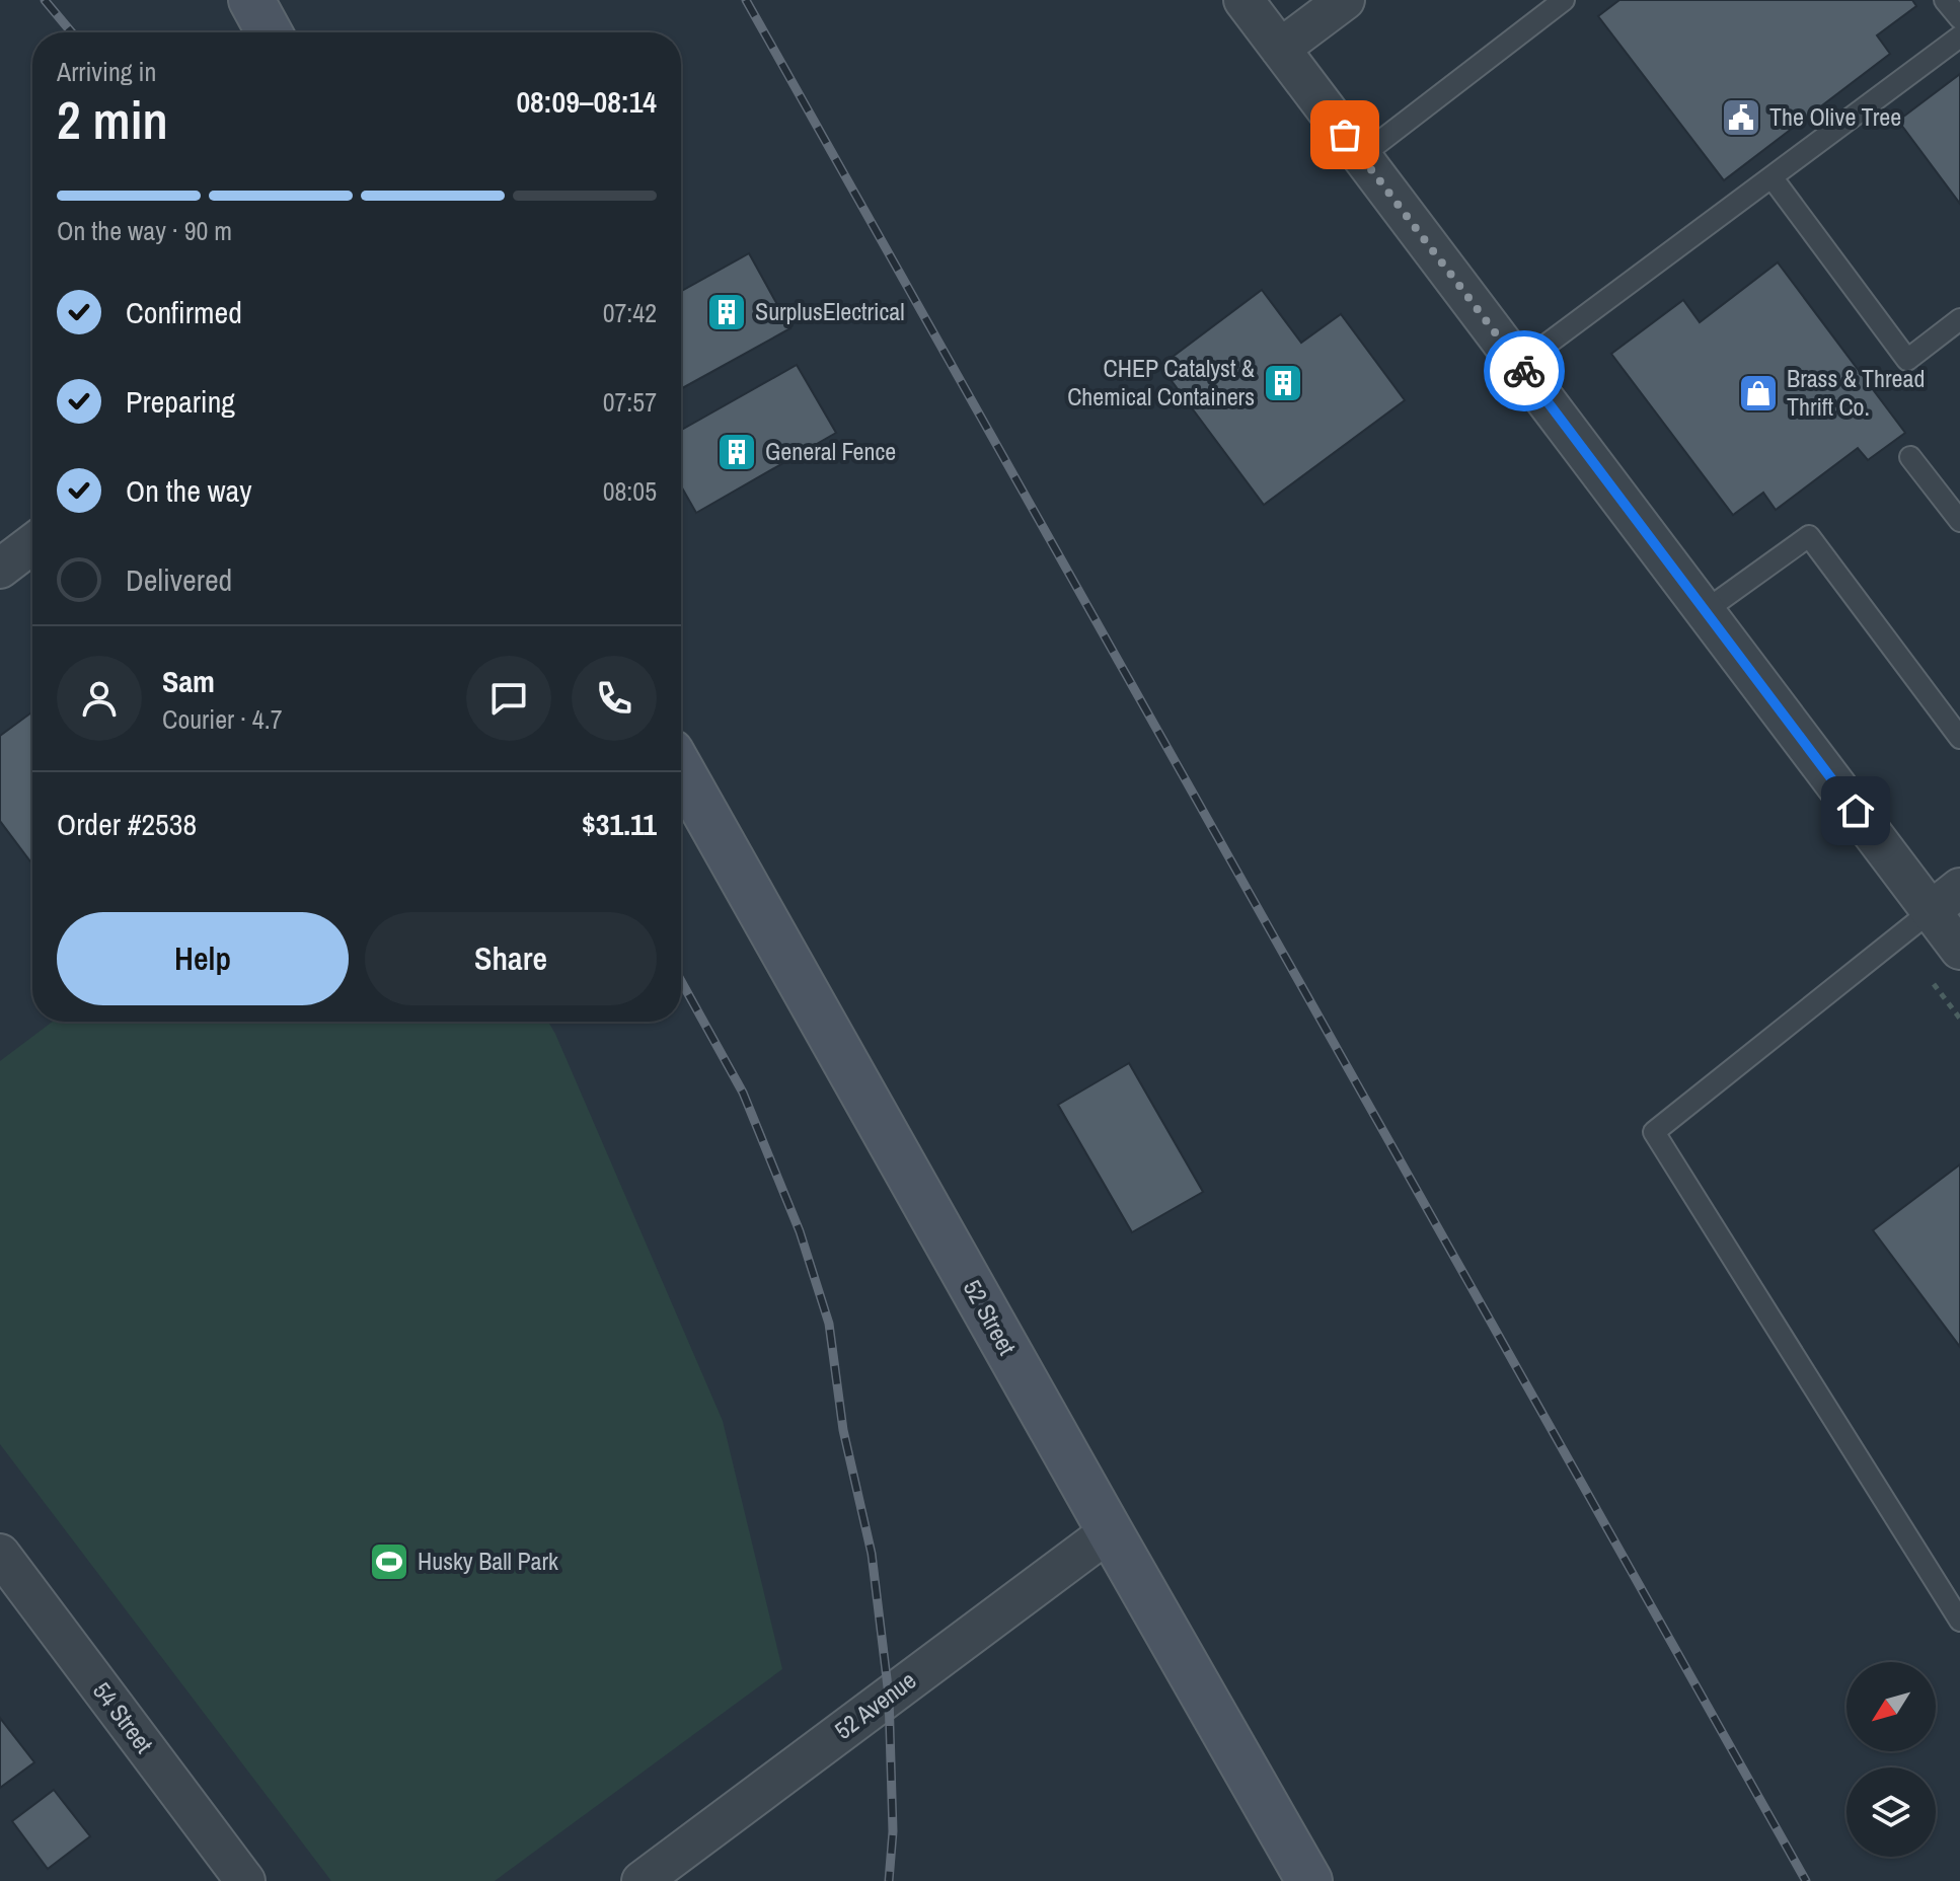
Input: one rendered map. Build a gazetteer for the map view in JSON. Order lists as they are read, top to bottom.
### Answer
{
  "streets": {
    "main road": ["52 Street"],
    "street": ["52 Avenue", "54 Street"]
  },
  "crossings": [
    ["52 Street", "52 Avenue"]
  ],
  "places": {
    "public building": ["The Olive Tree"],
    "building": ["SurplusElectrical", "CHEP Catalyst & Chemical Containers", "General Fence"],
    "shop": ["Brass & Thread Thrift Co."],
    "sports": ["Husky Ball Park"]
  },
  "north": "bottom left",
  "page": {
    "heading": ["2 min", "Arriving in", "08:09–08:14"],
    "panel": [
      "Sam",
      "Courier · 4.7",
      "Order #2538",
      "$31.11"
    ],
    "bar": "On the way · 90 m",
    "list": [
      ["Confirmed", "07:42"],
      ["Preparing", "07:57"],
      ["On the way", "08:05"],
      "Delivered"
    ],
    "buttons": ["Help", "Share"]
  }
}
